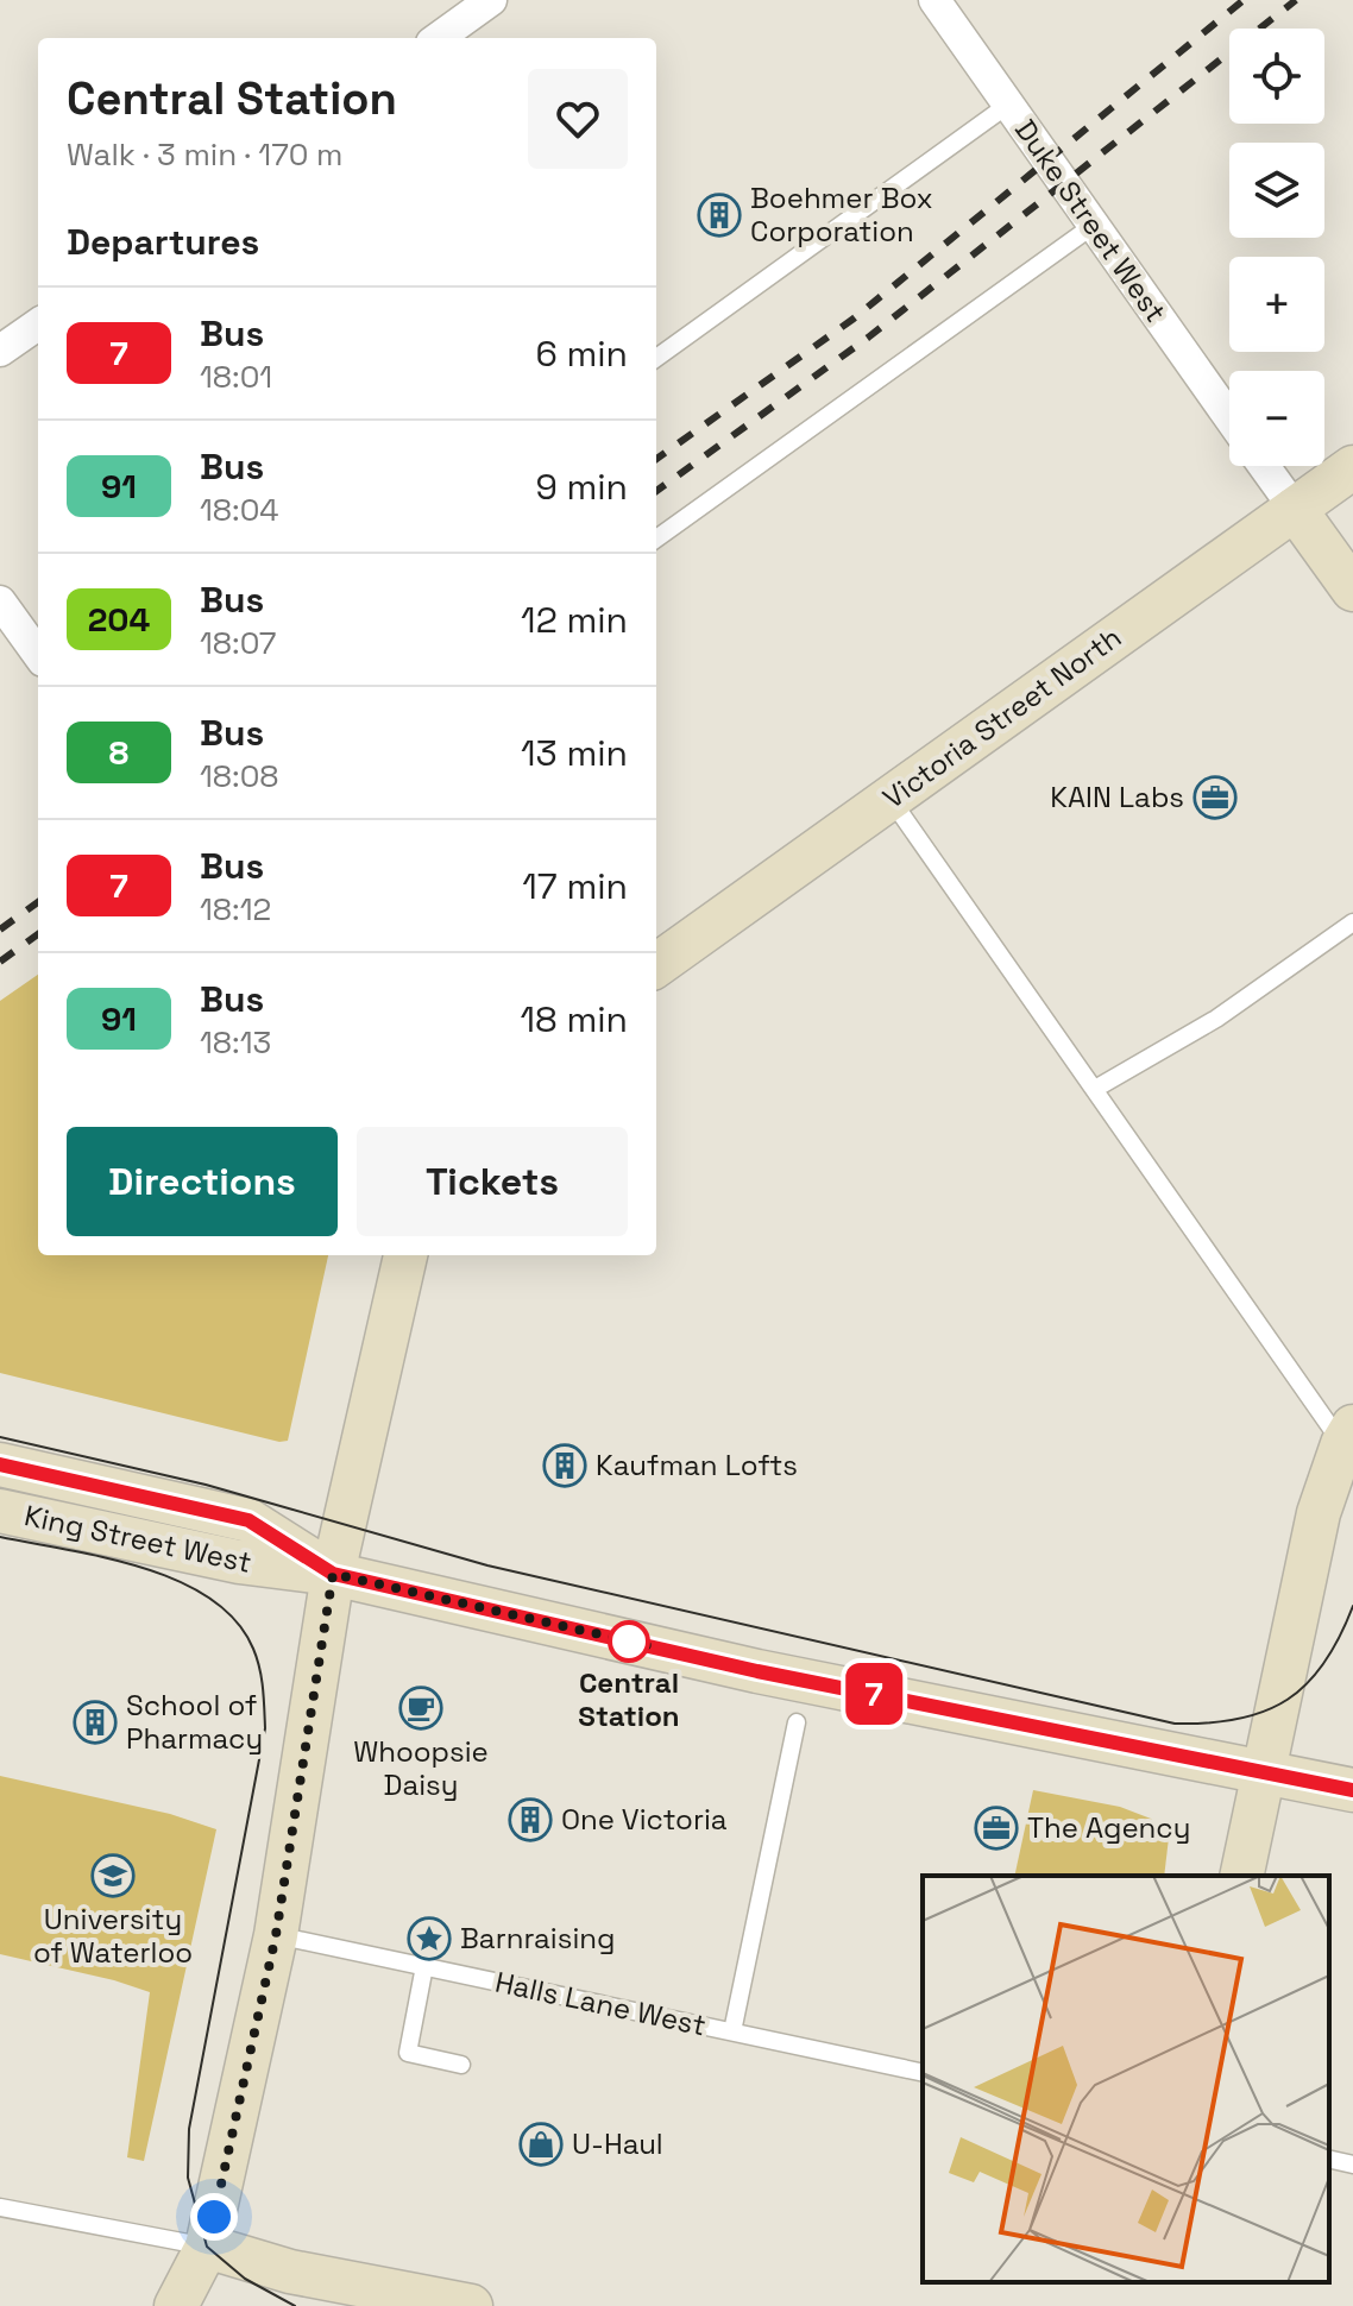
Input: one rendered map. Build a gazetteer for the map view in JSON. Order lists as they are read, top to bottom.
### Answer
{
  "streets": {
    "main road": ["Victoria Street North", "King Street West"],
    "street": ["Duke Street West"],
    "lane": ["Halls Lane West"]
  },
  "places": {
    "building": [
      "Boehmer Box Corporation",
      "Kaufman Lofts",
      "School of Pharmacy",
      "One Victoria"
    ],
    "office": ["KAIN Labs", "The Agency"],
    "other": ["Central Station"],
    "cafe": ["Whoopsie Daisy"],
    "school or university": ["University of Waterloo"],
    "place": ["Barnraising"],
    "shop": ["U-Haul"]
  },
  "lines": ["bus line 7"],
  "page": {
    "on_map": "7",
    "map_buttons": ["+", "−"],
    "heading": [
      ["Central Station", "Walk · 3 min · 170 m"],
      "Departures"
    ],
    "list": [
      {
        "mark": "7",
        "name": "Bus",
        "note": "18:01",
        "value": "6 min"
      },
      {
        "mark": "91",
        "name": "Bus",
        "note": "18:04",
        "value": "9 min"
      },
      {
        "mark": "204",
        "name": "Bus",
        "note": "18:07",
        "value": "12 min"
      },
      {
        "mark": "8",
        "name": "Bus",
        "note": "18:08",
        "value": "13 min"
      },
      {
        "mark": "7",
        "name": "Bus",
        "note": "18:12",
        "value": "17 min"
      },
      {
        "mark": "91",
        "name": "Bus",
        "note": "18:13",
        "value": "18 min"
      }
    ],
    "buttons": ["Directions", "Tickets"]
  }
}
